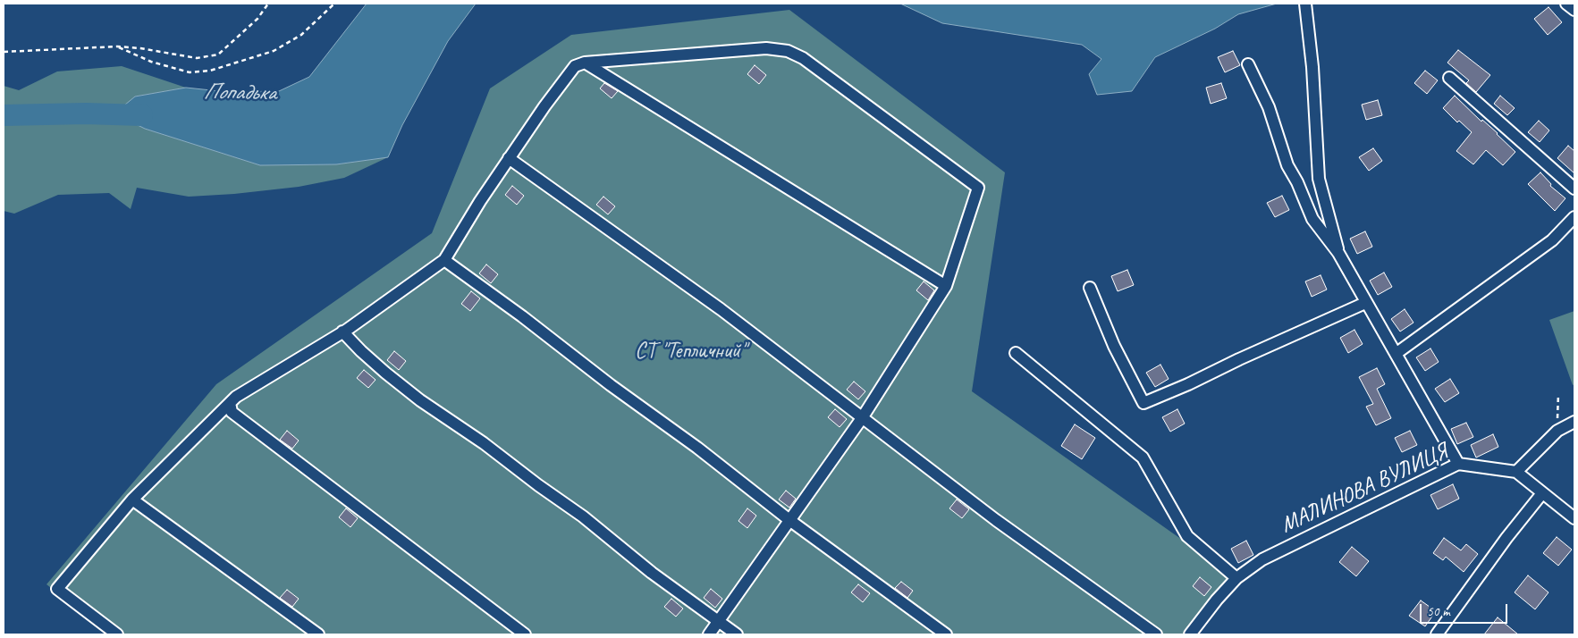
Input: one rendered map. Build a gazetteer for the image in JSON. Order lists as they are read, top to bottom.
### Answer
{
  "streets": {
    "street": ["МАЛИНОВА ВУЛИЦЯ"]
  },
  "water": ["Попадька"],
  "parks": ["СТ \"Тепличний\""],
  "scale_bar": "50 m"
}
